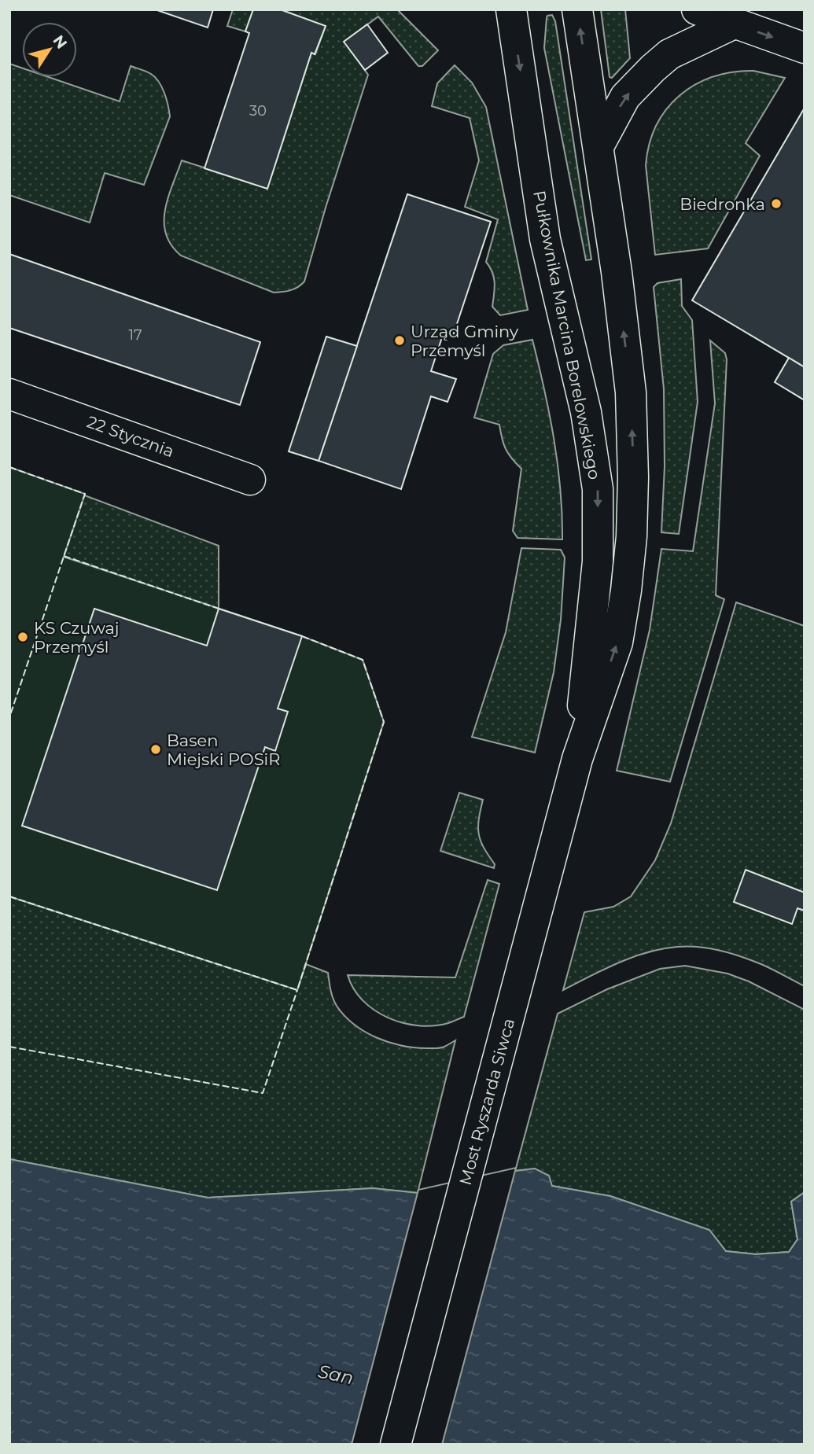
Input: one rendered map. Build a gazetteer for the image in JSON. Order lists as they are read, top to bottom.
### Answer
{
  "streets": {
    "main road": ["Pułkownika Marcina Borelowskiego", "22 Stycznia", "Most Ryszarda Siwca"]
  },
  "crossings": [
    ["Pułkownika Marcina Borelowskiego", "Most Ryszarda Siwca"]
  ],
  "water": ["San"],
  "places": [
    "Biedronka",
    "Urząd Gminy Przemyśl",
    "KS Czuwaj Przemyśl",
    "Basen Miejski POSiR"
  ],
  "house_numbers": ["30", "17"],
  "north": "top right"
}
